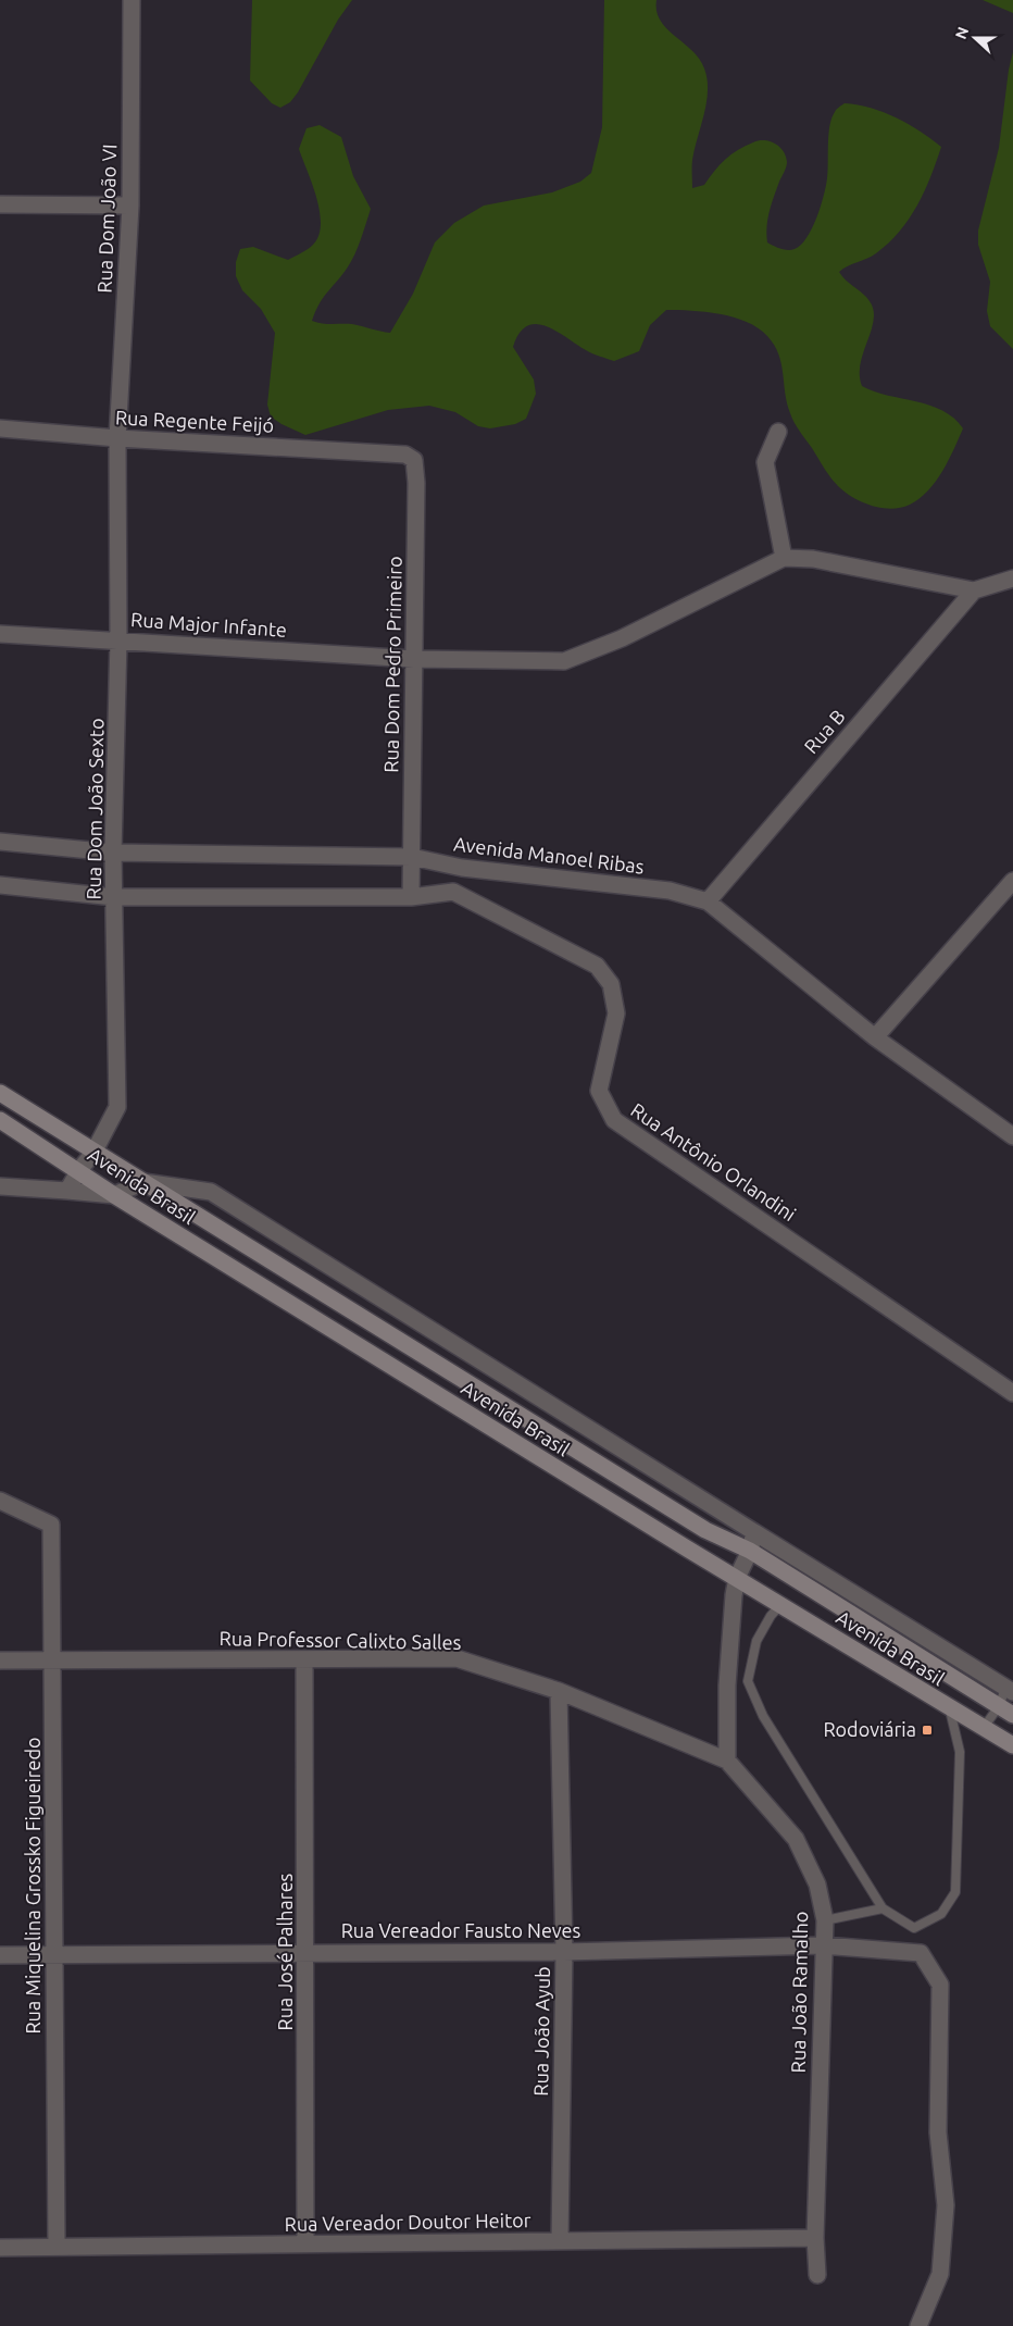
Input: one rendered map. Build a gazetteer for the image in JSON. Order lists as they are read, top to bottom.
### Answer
{
  "streets": {
    "main road": ["Avenida Brasil"],
    "street": [
      "Rua Dom João VI",
      "Rua Regente Feijó",
      "Rua Major Infante",
      "Rua Dom Pedro Primeiro",
      "Rua B",
      "Rua Dom João Sexto",
      "Avenida Manoel Ribas",
      "Rua Antônio Orlandini",
      "Rua Professor Calixto Salles",
      "Rua Miquelina Grossko Figueiredo",
      "Rua Vereador Fausto Neves",
      "Rua José Palhares",
      "Rua João Ramalho",
      "Rua João Ayub",
      "Rua Vereador Doutor Heitor"
    ]
  },
  "crossings": [
    ["Rua Dom João VI", "Rua Regente Feijó"],
    ["Rua Dom João VI", "Rua Dom João Sexto"],
    ["Rua Regente Feijó", "Rua Dom Pedro Primeiro"],
    ["Rua Regente Feijó", "Rua Dom João Sexto"],
    ["Rua Major Infante", "Rua Dom Pedro Primeiro"],
    ["Rua Major Infante", "Rua Dom João Sexto"],
    ["Rua Dom Pedro Primeiro", "Avenida Manoel Ribas"],
    ["Rua B", "Avenida Manoel Ribas"],
    ["Rua Dom João Sexto", "Avenida Manoel Ribas"],
    ["Rua Dom João Sexto", "Avenida Brasil"],
    ["Rua Professor Calixto Salles", "Rua Miquelina Grossko Figueiredo"],
    ["Rua Professor Calixto Salles", "Rua José Palhares"],
    ["Rua Professor Calixto Salles", "Rua João Ramalho"],
    ["Rua Professor Calixto Salles", "Rua João Ayub"],
    ["Rua Miquelina Grossko Figueiredo", "Rua Vereador Fausto Neves"],
    ["Rua Miquelina Grossko Figueiredo", "Rua Vereador Doutor Heitor"],
    ["Rua Vereador Fausto Neves", "Rua José Palhares"],
    ["Rua Vereador Fausto Neves", "Rua João Ramalho"],
    ["Rua Vereador Fausto Neves", "Rua João Ayub"],
    ["Rua José Palhares", "Rua Vereador Doutor Heitor"],
    ["Rua João Ramalho", "Rua Vereador Doutor Heitor"],
    ["Rua João Ayub", "Rua Vereador Doutor Heitor"]
  ],
  "places": {
    "transit": ["Rodoviária"]
  },
  "north": "left"
}
